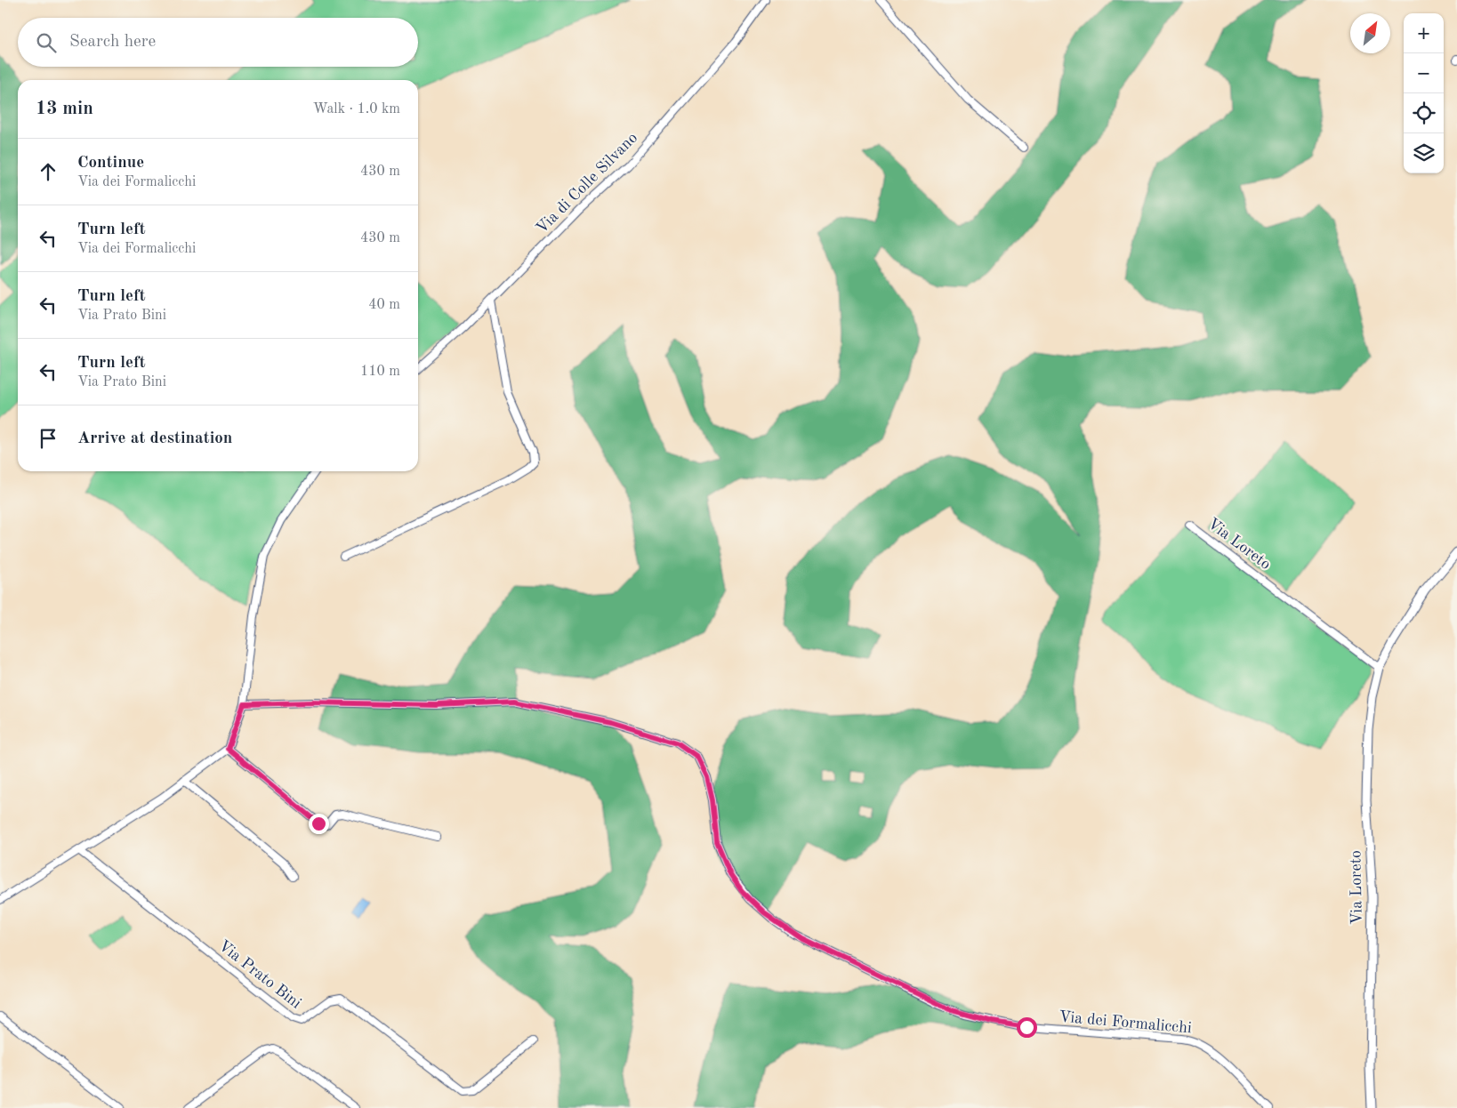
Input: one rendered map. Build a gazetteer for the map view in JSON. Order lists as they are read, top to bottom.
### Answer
{
  "streets": {
    "street": [
      "Via di Colle Silvano",
      "Via Loreto",
      "Via Prato Bini",
      "Via dei Formalicchi"
    ]
  },
  "north": "top right",
  "page": {
    "map_buttons": ["+", "−"],
    "search": "Search here",
    "heading": ["13 min", "Walk · 1.0 km"],
    "list": [
      ["Continue", "Via dei Formalicchi", "430 m"],
      ["Turn left", "Via dei Formalicchi", "430 m"],
      ["Turn left", "Via Prato Bini", "40 m"],
      ["Turn left", "Via Prato Bini", "110 m"],
      "Arrive at destination"
    ]
  }
}
